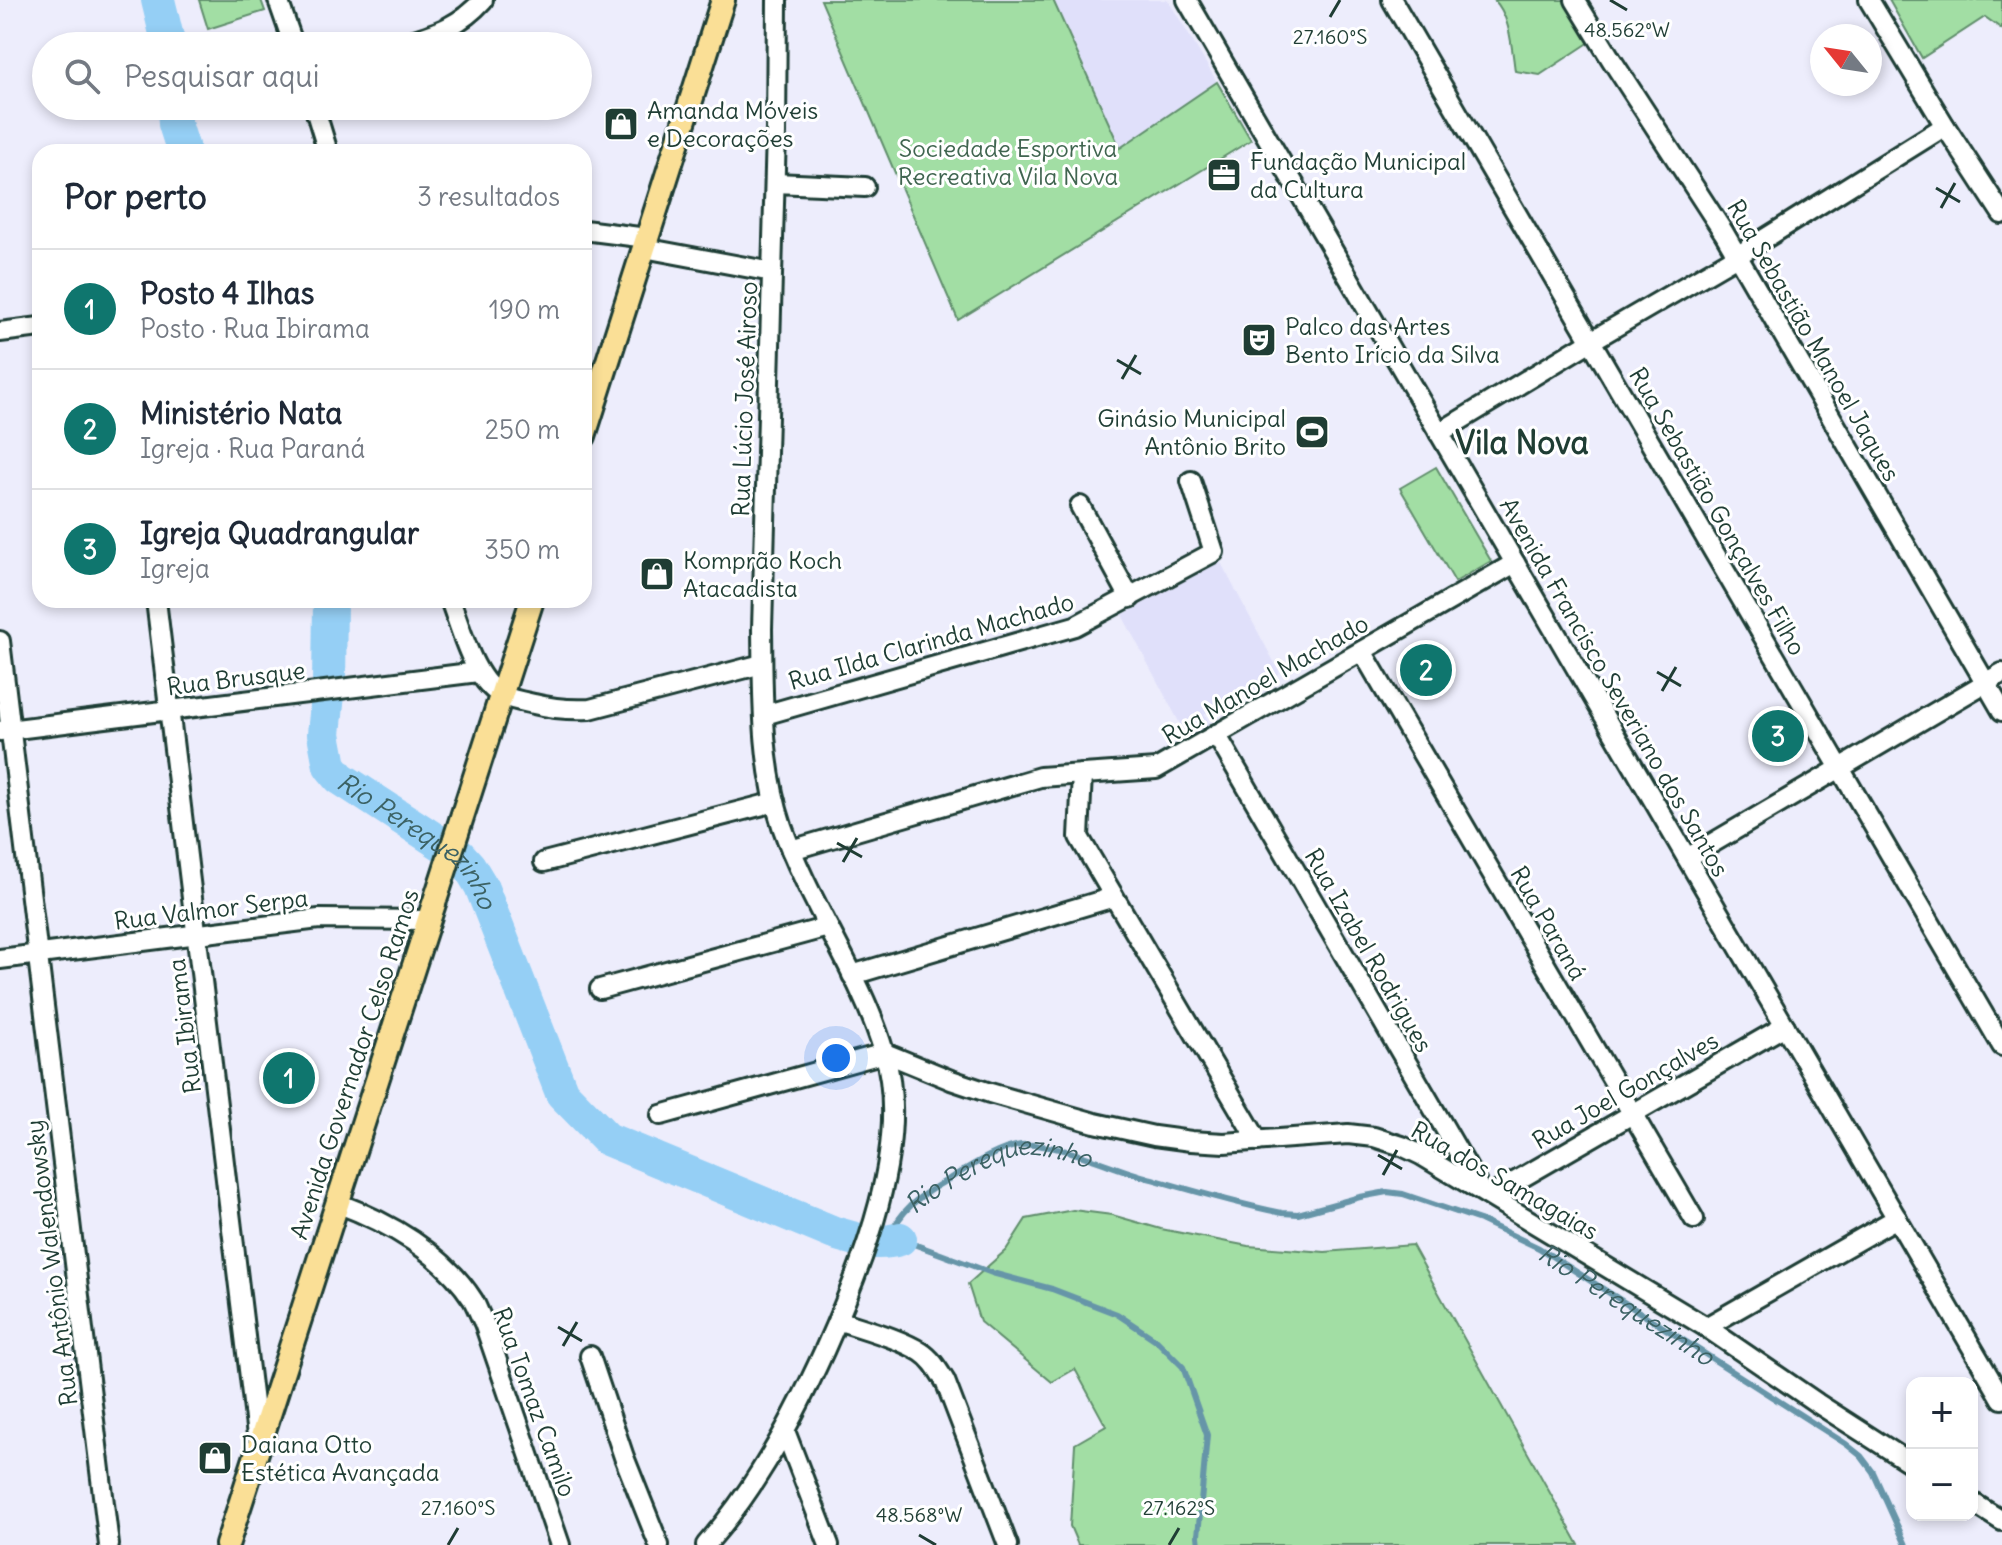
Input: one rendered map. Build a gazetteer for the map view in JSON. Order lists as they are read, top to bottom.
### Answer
{
  "streets": {
    "main road": ["Avenida Governador Celso Ramos"],
    "street": [
      "Rua Sebastião Manoel Jaques",
      "Rua Lúcio José Airoso",
      "Rua Sebastião Gonçalves Filho",
      "Rua Ilda Clarinda Machado",
      "Rua Brusque",
      "Rua Manoel Machado",
      "Avenida Francisco Severiano dos Santos",
      "Rua Valmor Serpa",
      "Rua Paraná",
      "Rua Izabel Rodrigues",
      "Rua Ibirama",
      "Rua Joel Gonçalves",
      "Rua dos Samagaias",
      "Rua Antônio Walendowsky",
      "Rua Tomaz Camilo"
    ]
  },
  "crossings": [
    ["Rua Lúcio José Airoso", "Rua Ilda Clarinda Machado"],
    ["Rua Lúcio José Airoso", "Rua Manoel Machado"],
    ["Rua Lúcio José Airoso", "Rua dos Samagaias"],
    ["Rua Brusque", "Rua Ibirama"],
    ["Rua Brusque", "Rua Antônio Walendowsky"],
    ["Rua Manoel Machado", "Avenida Francisco Severiano dos Santos"],
    ["Rua Manoel Machado", "Rua Paraná"],
    ["Rua Manoel Machado", "Rua Izabel Rodrigues"],
    ["Avenida Francisco Severiano dos Santos", "Rua Joel Gonçalves"],
    ["Rua Valmor Serpa", "Rua Ibirama"],
    ["Rua Valmor Serpa", "Avenida Governador Celso Ramos"],
    ["Rua Valmor Serpa", "Rua Antônio Walendowsky"],
    ["Rua Paraná", "Rua Joel Gonçalves"],
    ["Rua Izabel Rodrigues", "Rua Joel Gonçalves"],
    ["Rua Izabel Rodrigues", "Rua dos Samagaias"],
    ["Rua Ibirama", "Avenida Governador Celso Ramos"],
    ["Avenida Governador Celso Ramos", "Rua Tomaz Camilo"],
    ["Rua Joel Gonçalves", "Rua dos Samagaias"]
  ],
  "districts": ["Vila Nova"],
  "water": ["Rio Perequezinho"],
  "parks": ["Sociedade Esportiva Recreativa Vila Nova"],
  "places": {
    "shop": ["Amanda Móveis e Decorações", "Komprão Koch Atacadista", "Daiana Otto Estética Avançada"],
    "office": ["Fundação Municipal da Cultura"],
    "theatre": ["Palco das Artes Bento Irício da Silva"],
    "sports": ["Ginásio Municipal Antônio Brito"]
  },
  "north": "top left",
  "page": {
    "search": "Pesquisar aqui",
    "heading": ["Por perto", "3 resultados"],
    "list": [
      {
        "mark": "1",
        "name": "Posto 4 Ilhas",
        "note": "Posto · Rua Ibirama",
        "value": "190 m"
      },
      {
        "mark": "2",
        "name": "Ministério Nata",
        "note": "Igreja · Rua Paraná",
        "value": "250 m"
      },
      {
        "mark": "3",
        "name": "Igreja Quadrangular",
        "note": "Igreja",
        "value": "350 m"
      }
    ],
    "pins": ["2", "3", "1"],
    "map_buttons": ["+", "−"]
  },
  "coordinates": [
    "48.562°W",
    "27.160°S",
    "27.162°S",
    "48.568°W"
  ]
}
